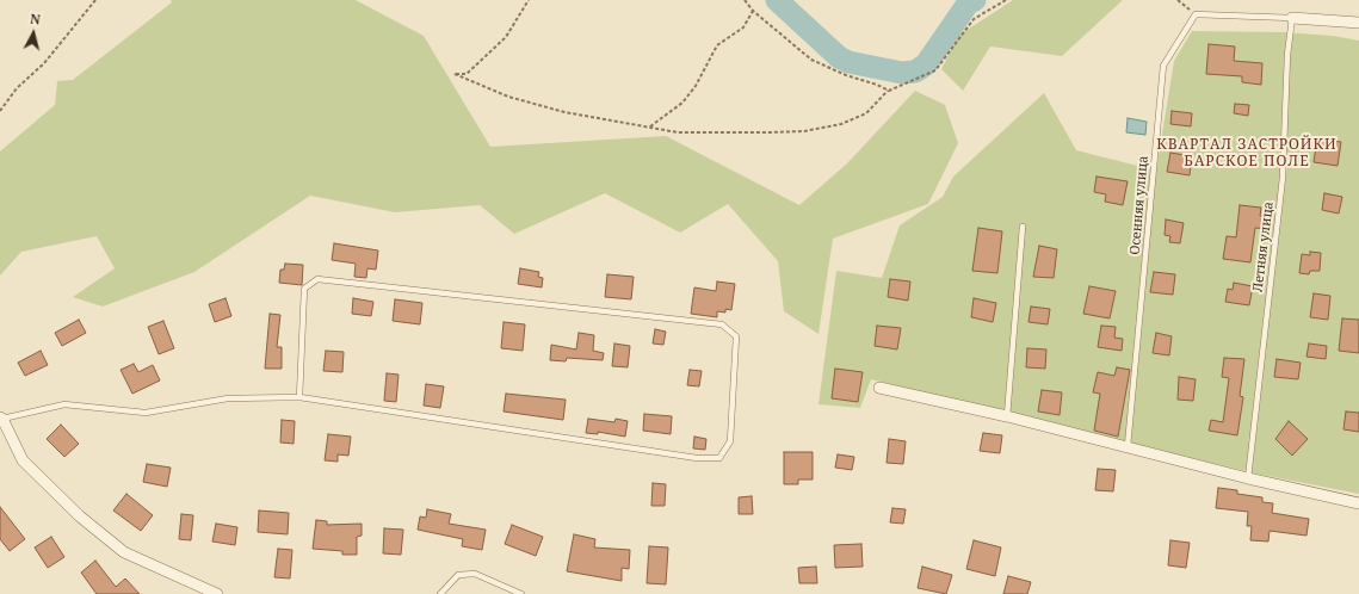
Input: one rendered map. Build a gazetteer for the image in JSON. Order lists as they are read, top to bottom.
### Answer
{
  "streets": {
    "lane": ["Осенняя улица", "Летняя улица"]
  },
  "districts": ["КВАРТАЛ ЗАСТРОЙКИ БАРСКОЕ ПОЛЕ"],
  "north": "top"
}
